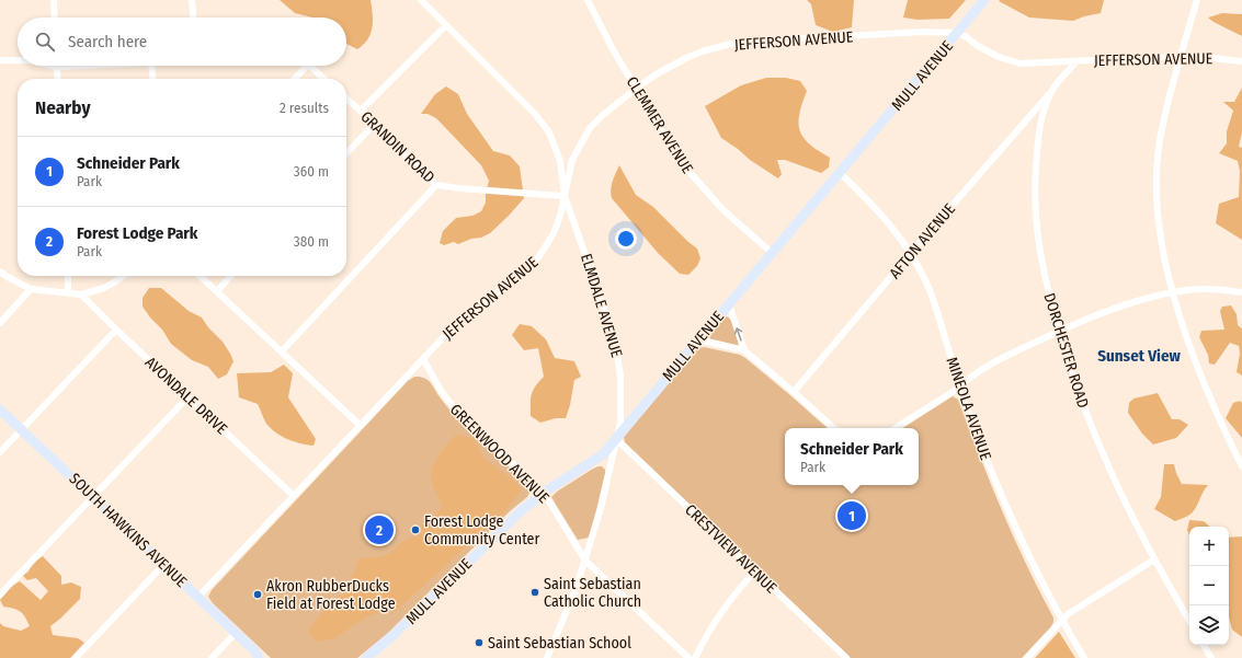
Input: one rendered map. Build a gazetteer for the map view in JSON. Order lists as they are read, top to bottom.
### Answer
{
  "streets": {
    "street": [
      "JEFFERSON AVENUE",
      "MULL AVENUE",
      "CLEMMER AVENUE",
      "GRANDIN ROAD",
      "AFTON AVENUE",
      "ELMDALE AVENUE",
      "DORCHESTER ROAD",
      "AVONDALE DRIVE",
      "MINEOLA AVENUE",
      "GREENWOOD AVENUE",
      "SOUTH HAWKINS AVENUE",
      "CRESTVIEW AVENUE"
    ]
  },
  "crossings": [
    ["JEFFERSON AVENUE", "MULL AVENUE"],
    ["JEFFERSON AVENUE", "CLEMMER AVENUE"],
    ["JEFFERSON AVENUE", "GRANDIN ROAD"],
    ["JEFFERSON AVENUE", "ELMDALE AVENUE"],
    ["JEFFERSON AVENUE", "DORCHESTER ROAD"],
    ["JEFFERSON AVENUE", "AVONDALE DRIVE"],
    ["JEFFERSON AVENUE", "GREENWOOD AVENUE"],
    ["JEFFERSON AVENUE", "SOUTH HAWKINS AVENUE"],
    ["MULL AVENUE", "CLEMMER AVENUE"],
    ["MULL AVENUE", "ELMDALE AVENUE"],
    ["MULL AVENUE", "MINEOLA AVENUE"],
    ["MULL AVENUE", "GREENWOOD AVENUE"],
    ["MULL AVENUE", "CRESTVIEW AVENUE"],
    ["GRANDIN ROAD", "ELMDALE AVENUE"],
    ["AFTON AVENUE", "DORCHESTER ROAD"],
    ["AFTON AVENUE", "MINEOLA AVENUE"],
    ["ELMDALE AVENUE", "GREENWOOD AVENUE"],
    ["ELMDALE AVENUE", "CRESTVIEW AVENUE"]
  ],
  "districts": ["Sunset View"],
  "places": [
    "Forest Lodge Community Center",
    "Saint Sebastian Catholic Church",
    "Akron RubberDucks Field at Forest Lodge",
    "Saint Sebastian School"
  ],
  "page": {
    "search": "Search here",
    "heading": ["Nearby", "2 results"],
    "list": [
      {
        "mark": "1",
        "name": "Schneider Park",
        "note": "Park",
        "value": "360 m"
      },
      {
        "mark": "2",
        "name": "Forest Lodge Park",
        "note": "Park",
        "value": "380 m"
      }
    ],
    "popup": ["Schneider Park", "Park"],
    "pins": ["1", "2"],
    "map_buttons": ["+", "−"]
  }
}
